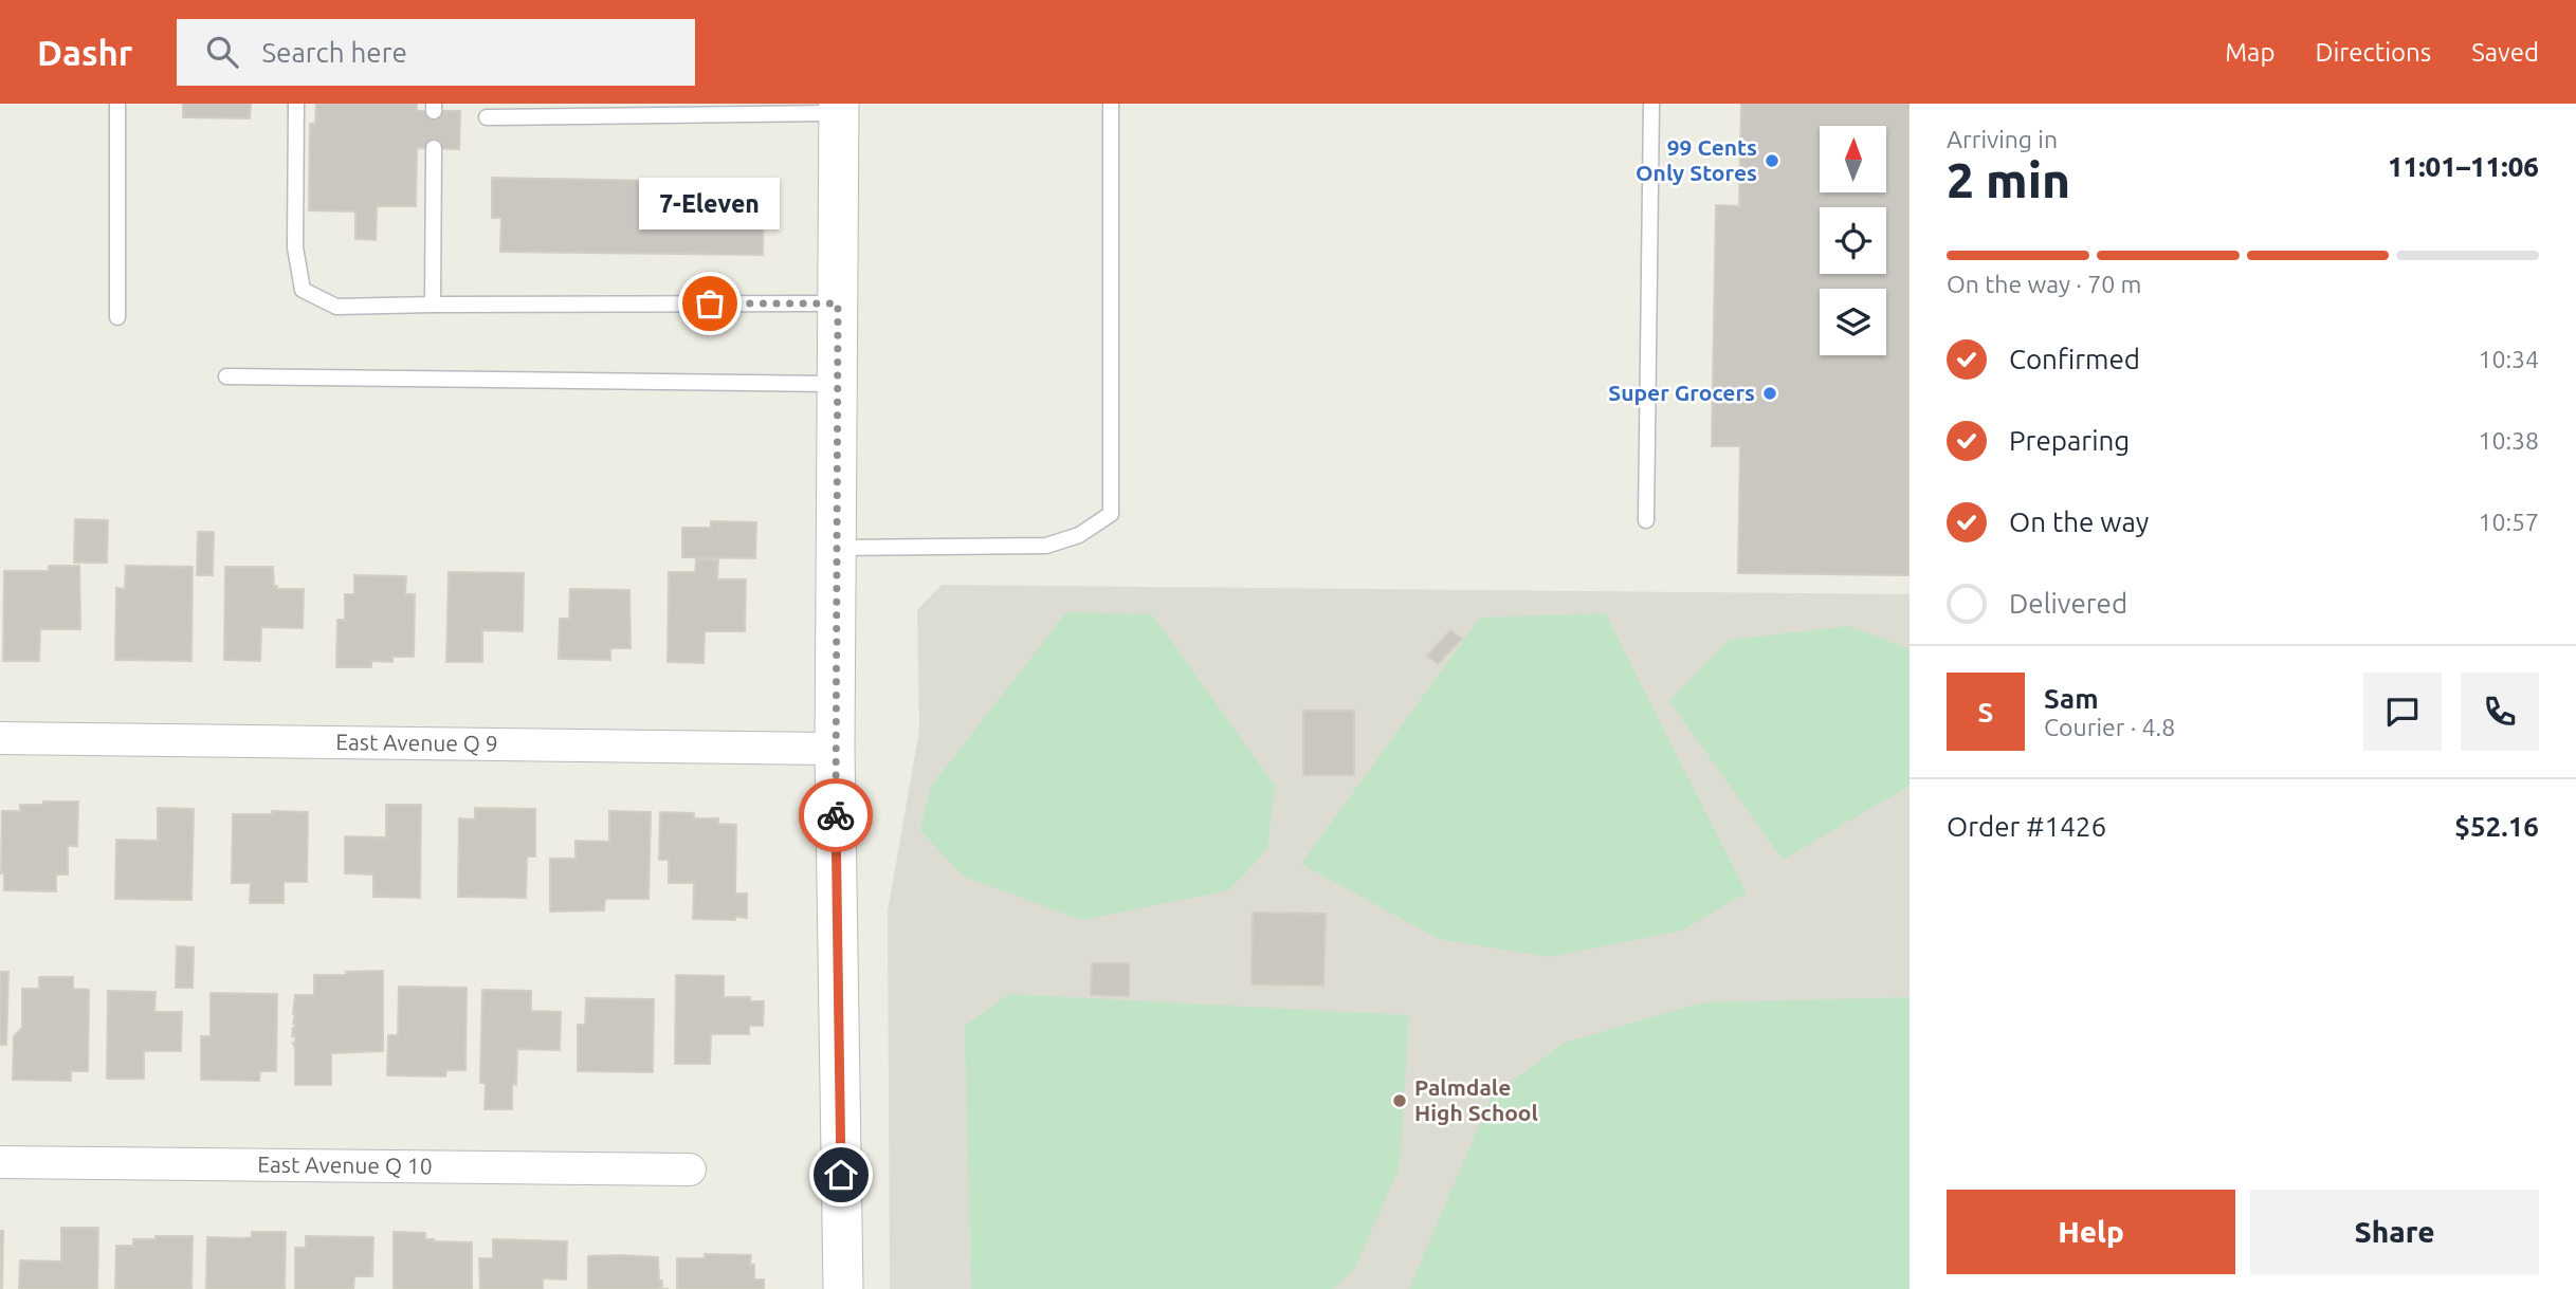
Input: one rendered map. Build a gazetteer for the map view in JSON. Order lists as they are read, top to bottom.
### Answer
{
  "streets": {
    "street": ["East Avenue Q 9", "East Avenue Q 10"]
  },
  "places": [
    "99 Cents Only Stores",
    "7-Eleven",
    "Super Grocers",
    "Palmdale High School"
  ],
  "north": "top",
  "page": {
    "header": "Dashr",
    "search": "Search here",
    "nav": ["Map", "Directions", "Saved"],
    "heading": ["2 min", "Arriving in", "11:01–11:06"],
    "panel": [
      "Sam",
      "Courier · 4.8",
      "Order #1426",
      "$52.16"
    ],
    "bubble": "7-Eleven",
    "bar": "On the way · 70 m",
    "list": [
      ["Confirmed", "10:34"],
      ["Preparing", "10:38"],
      ["On the way", "10:57"],
      "Delivered"
    ],
    "round": "S",
    "buttons": ["Help", "Share"]
  }
}
